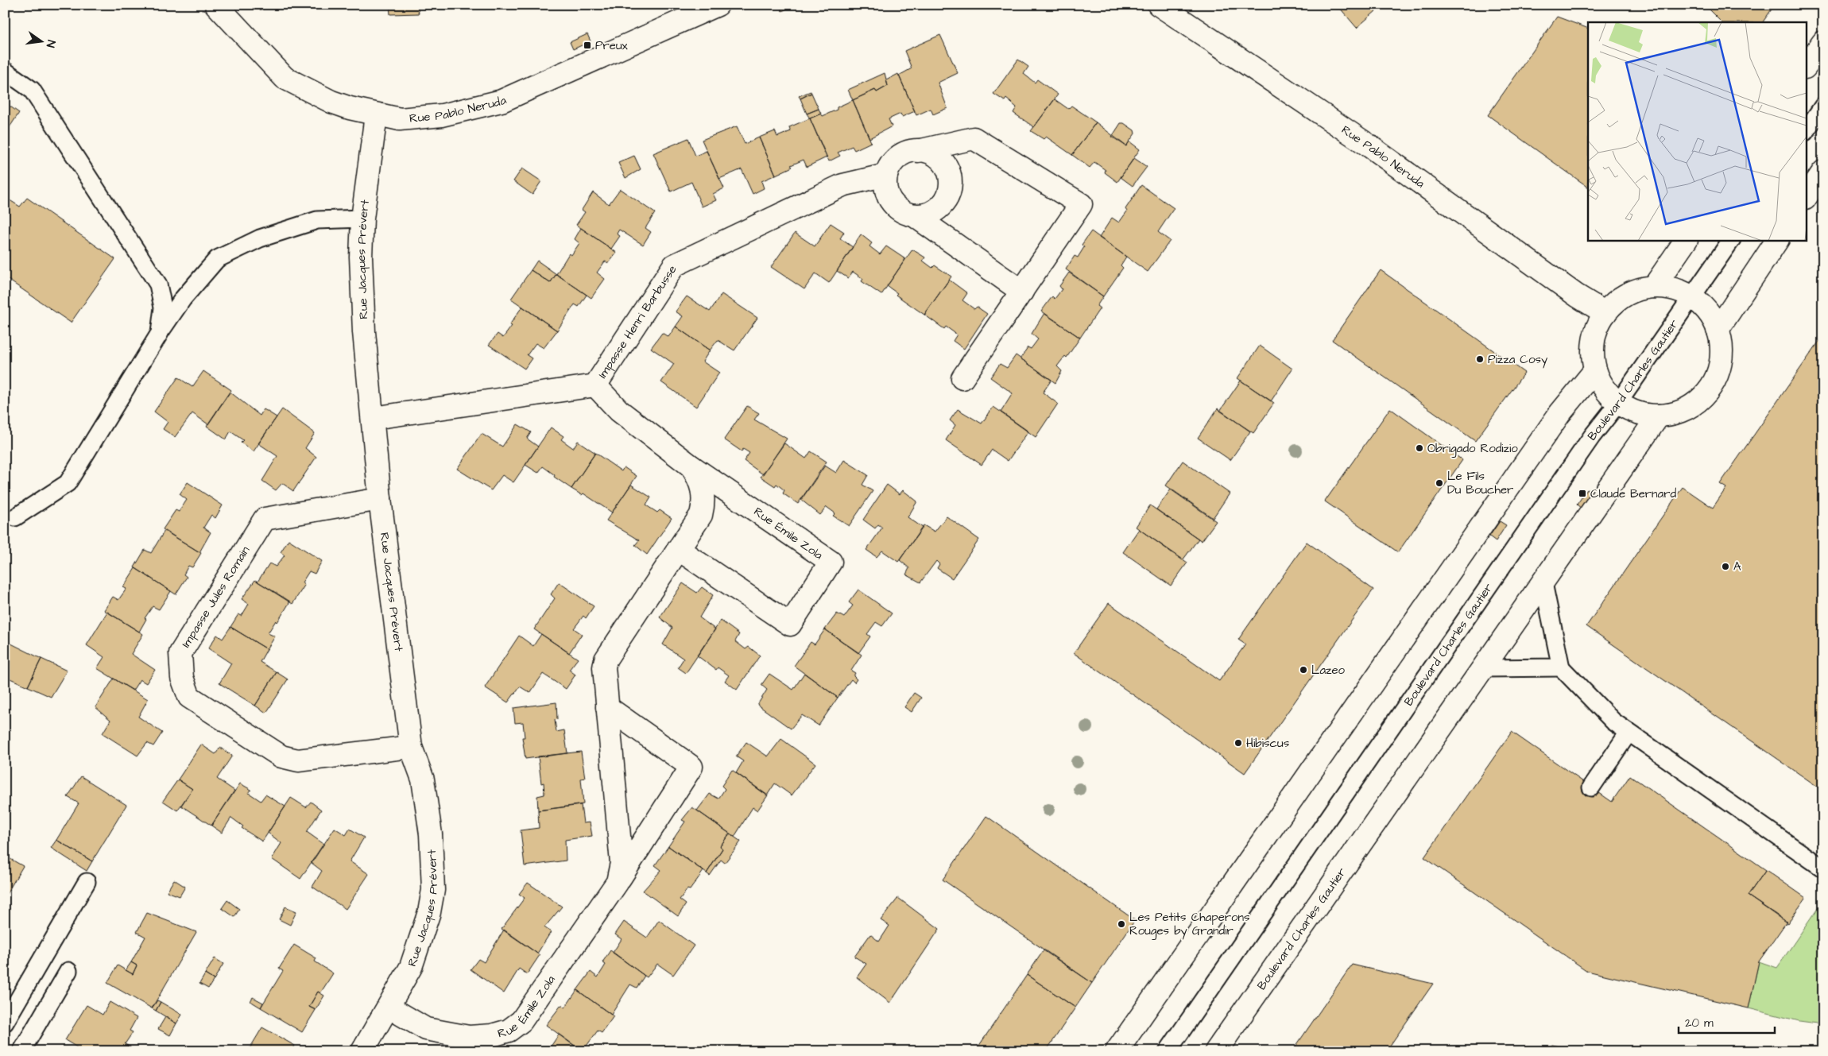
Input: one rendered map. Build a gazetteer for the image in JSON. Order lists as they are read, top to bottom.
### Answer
{
  "streets": {
    "street": [
      "Rue Pablo Neruda",
      "Rue Jacques Prévert",
      "Impasse Henri Barbusse",
      "Boulevard Charles Gautier",
      "Rue Émile Zola",
      "Impasse Jules Romain"
    ]
  },
  "crossings": [
    ["Rue Pablo Neruda", "Rue Jacques Prévert"],
    ["Rue Jacques Prévert", "Impasse Henri Barbusse"],
    ["Rue Jacques Prévert", "Rue Émile Zola"],
    ["Rue Jacques Prévert", "Impasse Jules Romain"],
    ["Impasse Henri Barbusse", "Rue Émile Zola"]
  ],
  "places": {
    "transit": ["Preux", "Claude Bernard"],
    "other": [
      "Pizza Cosy",
      "Obrigado Rodizio",
      "Le Fils Du Boucher",
      "A",
      "Lazeo",
      "Hibiscus",
      "Les Petits Chaperons Rouges by Grandir"
    ]
  },
  "scale_bar": "20 m",
  "north": "right"
}
